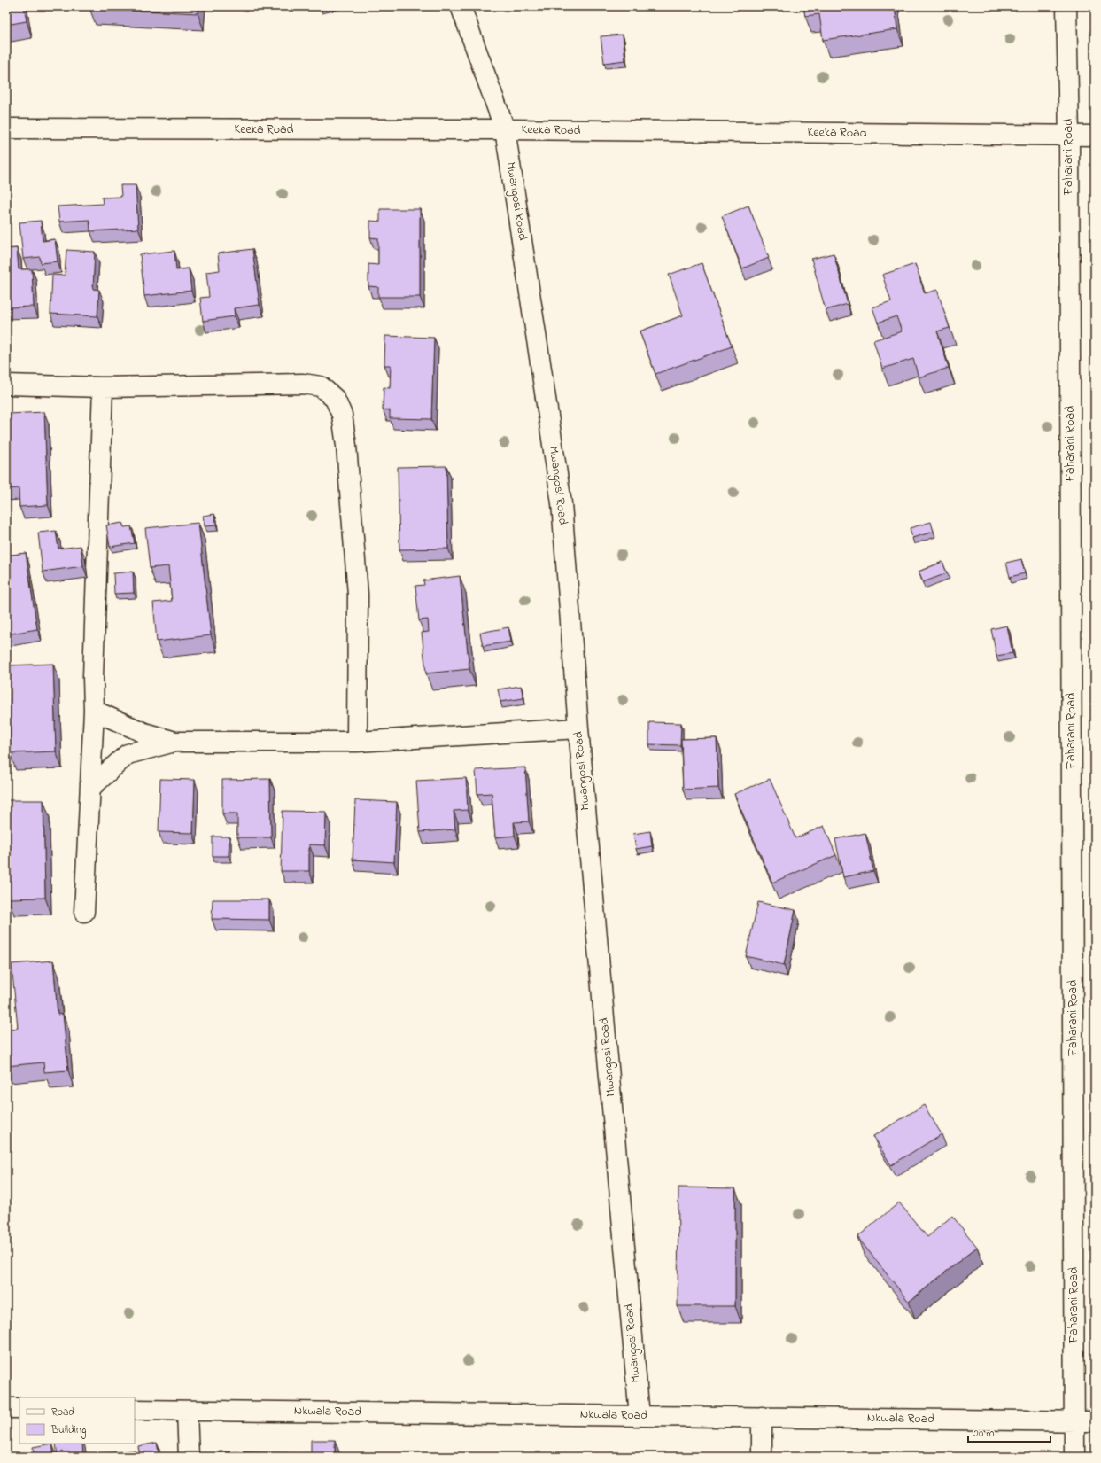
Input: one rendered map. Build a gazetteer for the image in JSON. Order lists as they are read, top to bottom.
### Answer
{
  "streets": {
    "street": [
      "Keeka Road",
      "Faharani Road",
      "Mwangosi Road",
      "Nkwala Road"
    ]
  },
  "crossings": [
    ["Keeka Road", "Faharani Road"],
    ["Keeka Road", "Mwangosi Road"],
    ["Faharani Road", "Nkwala Road"],
    ["Mwangosi Road", "Nkwala Road"]
  ],
  "legend": ["Road", "Building"],
  "scale_bar": "20 m"
}
